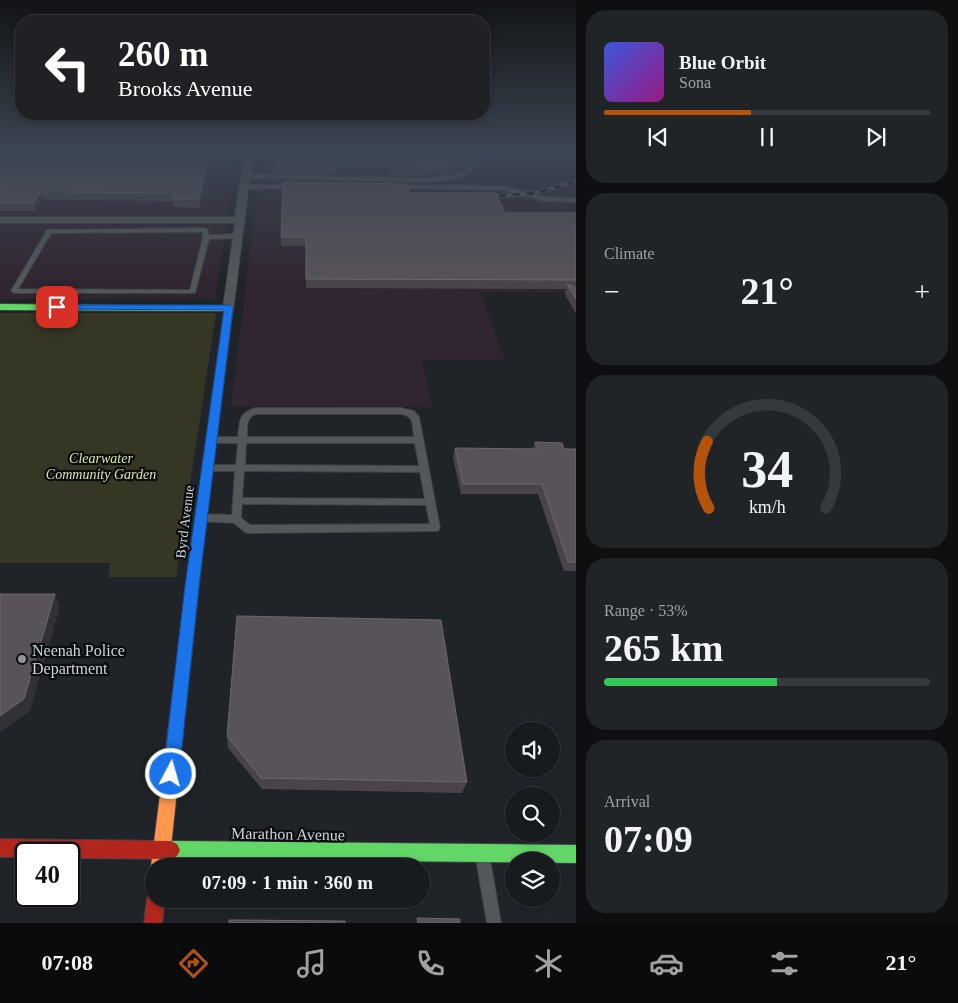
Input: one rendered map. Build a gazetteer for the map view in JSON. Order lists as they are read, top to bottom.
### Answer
{
  "streets": {
    "street": ["Byrd Avenue", "Marathon Avenue"]
  },
  "crossings": [
    ["Byrd Avenue", "Marathon Avenue"]
  ],
  "parks": ["Clearwater Community Garden"],
  "places": ["Neenah Police Department"],
  "page": {
    "turn": ["260 m", "Brooks Avenue"],
    "song": ["Blue Orbit", "Sona"],
    "tile": [
      "Climate",
      ["Range · 53%", "265 km"],
      ["Arrival", "07:09"]
    ],
    "heat": ["−", "21°", "+"],
    "limit": "40",
    "trip": "07:09 · 1 min · 360 m",
    "tabs": ["07:08", "21°"],
    "gauge": ["34", "km/h"]
  }
}
